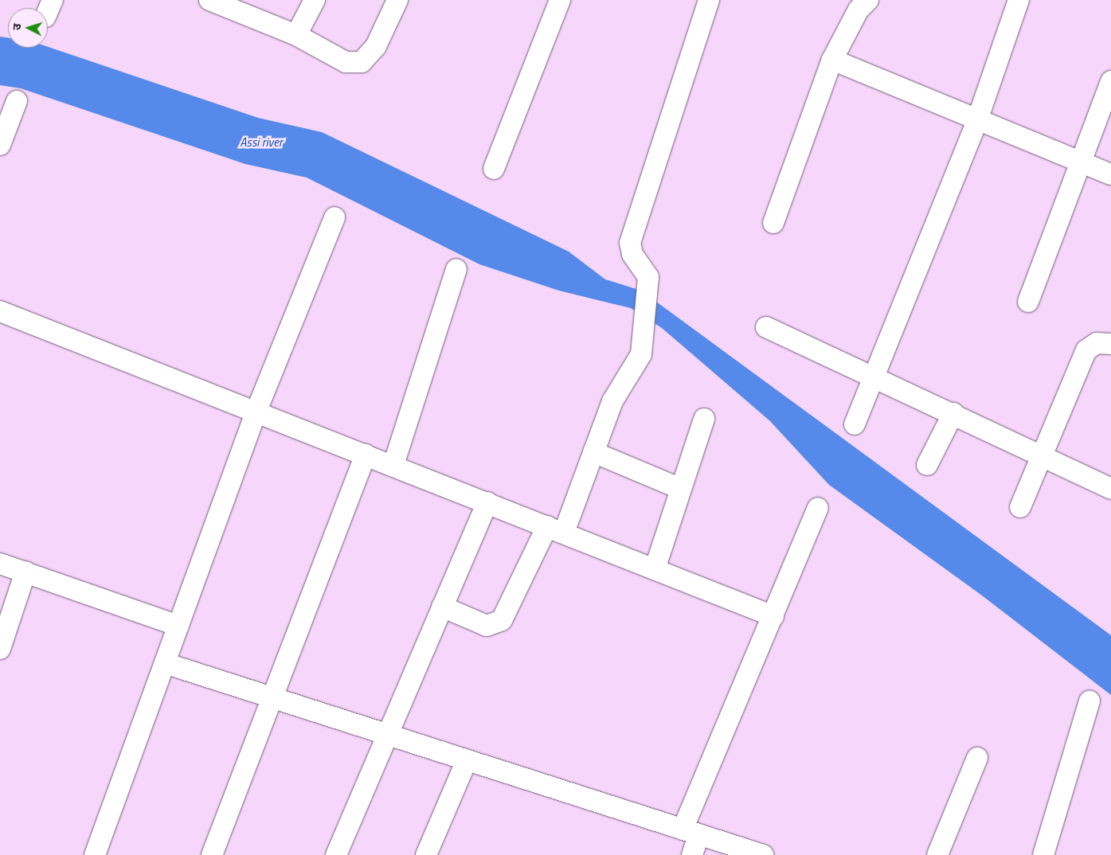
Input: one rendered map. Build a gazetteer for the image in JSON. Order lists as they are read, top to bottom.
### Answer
{
  "water": ["Assi river"],
  "north": "left"
}
